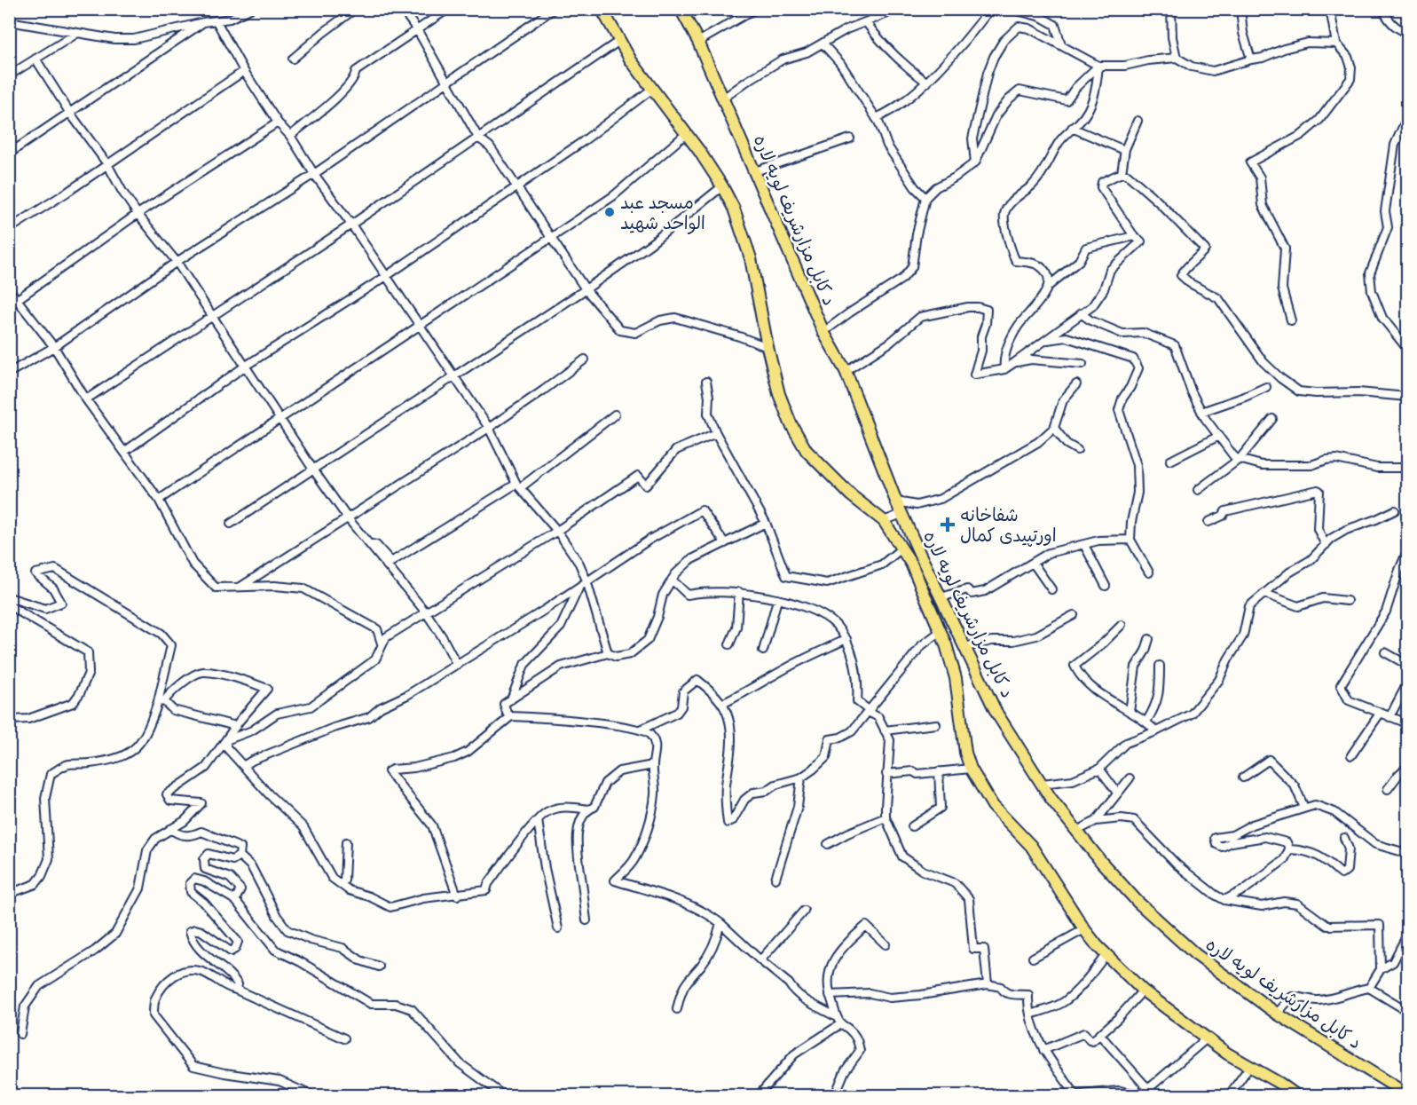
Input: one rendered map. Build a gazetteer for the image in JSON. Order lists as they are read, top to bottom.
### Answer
{
  "streets": {
    "highway": ["د کابل مزارشریف لویه لاره"]
  },
  "places": {
    "other": ["مسجد عبد الواحد شهید"],
    "health": ["شفاخانه اورتپیدی کمال"]
  }
}
